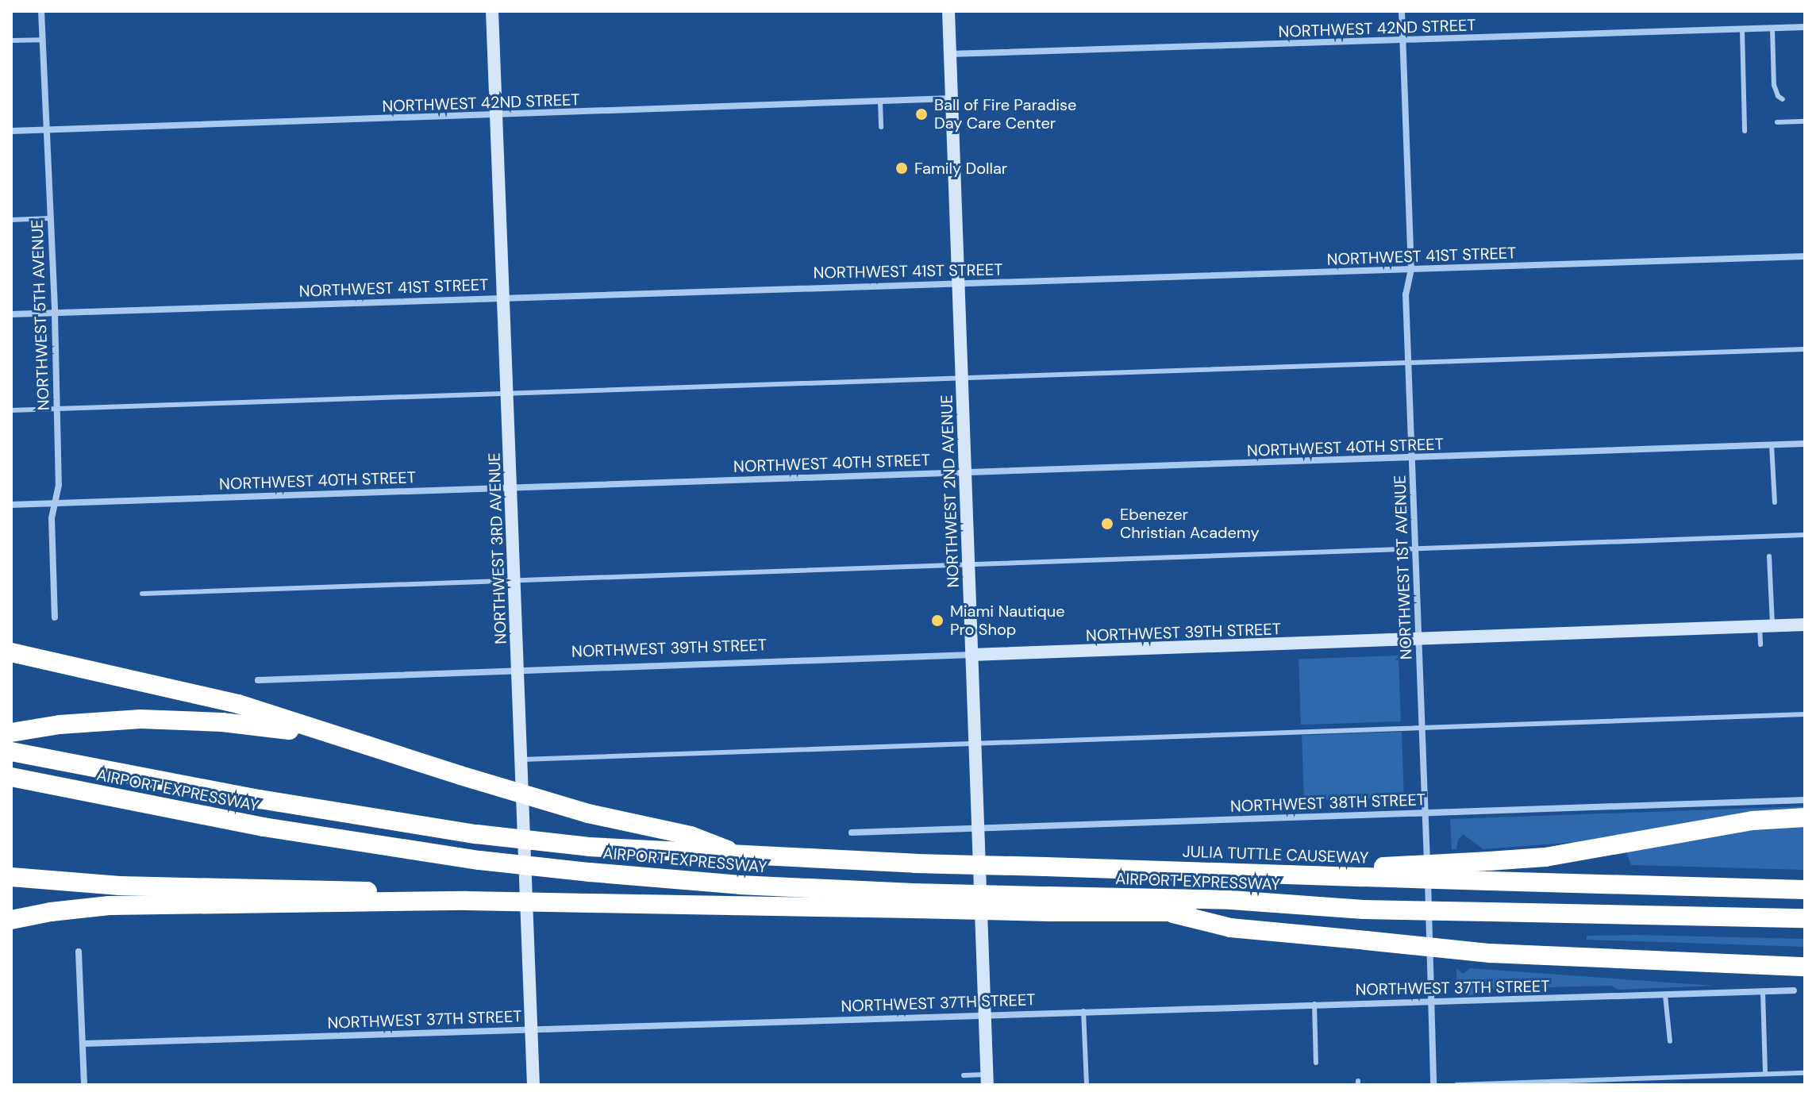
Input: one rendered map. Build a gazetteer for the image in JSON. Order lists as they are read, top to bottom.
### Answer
{
  "streets": {
    "highway": ["AIRPORT EXPRESSWAY", "JULIA TUTTLE CAUSEWAY"],
    "street": [
      "NORTHWEST 42ND STREET",
      "NORTHWEST 41ST STREET",
      "NORTHWEST 5TH AVENUE",
      "NORTHWEST 40TH STREET",
      "NORTHWEST 2ND AVENUE",
      "NORTHWEST 3RD AVENUE",
      "NORTHWEST 1ST AVENUE",
      "NORTHWEST 39TH STREET",
      "NORTHWEST 38TH STREET",
      "NORTHWEST 37TH STREET"
    ]
  },
  "crossings": [
    ["NORTHWEST 42ND STREET", "NORTHWEST 5TH AVENUE"],
    ["NORTHWEST 42ND STREET", "NORTHWEST 2ND AVENUE"],
    ["NORTHWEST 42ND STREET", "NORTHWEST 3RD AVENUE"],
    ["NORTHWEST 42ND STREET", "NORTHWEST 1ST AVENUE"],
    ["NORTHWEST 41ST STREET", "NORTHWEST 5TH AVENUE"],
    ["NORTHWEST 41ST STREET", "NORTHWEST 2ND AVENUE"],
    ["NORTHWEST 41ST STREET", "NORTHWEST 3RD AVENUE"],
    ["NORTHWEST 41ST STREET", "NORTHWEST 1ST AVENUE"],
    ["NORTHWEST 5TH AVENUE", "NORTHWEST 40TH STREET"],
    ["NORTHWEST 40TH STREET", "NORTHWEST 2ND AVENUE"],
    ["NORTHWEST 40TH STREET", "NORTHWEST 3RD AVENUE"],
    ["NORTHWEST 40TH STREET", "NORTHWEST 1ST AVENUE"],
    ["NORTHWEST 2ND AVENUE", "NORTHWEST 39TH STREET"],
    ["NORTHWEST 2ND AVENUE", "NORTHWEST 38TH STREET"],
    ["NORTHWEST 2ND AVENUE", "NORTHWEST 37TH STREET"],
    ["NORTHWEST 3RD AVENUE", "NORTHWEST 39TH STREET"],
    ["NORTHWEST 3RD AVENUE", "NORTHWEST 37TH STREET"],
    ["NORTHWEST 1ST AVENUE", "NORTHWEST 39TH STREET"],
    ["NORTHWEST 1ST AVENUE", "NORTHWEST 38TH STREET"],
    ["NORTHWEST 1ST AVENUE", "NORTHWEST 37TH STREET"],
    ["AIRPORT EXPRESSWAY", "JULIA TUTTLE CAUSEWAY"]
  ],
  "places": [
    "Ball of Fire Paradise Day Care Center",
    "Family Dollar",
    "Ebenezer Christian Academy",
    "Miami Nautique Pro Shop"
  ]
}
